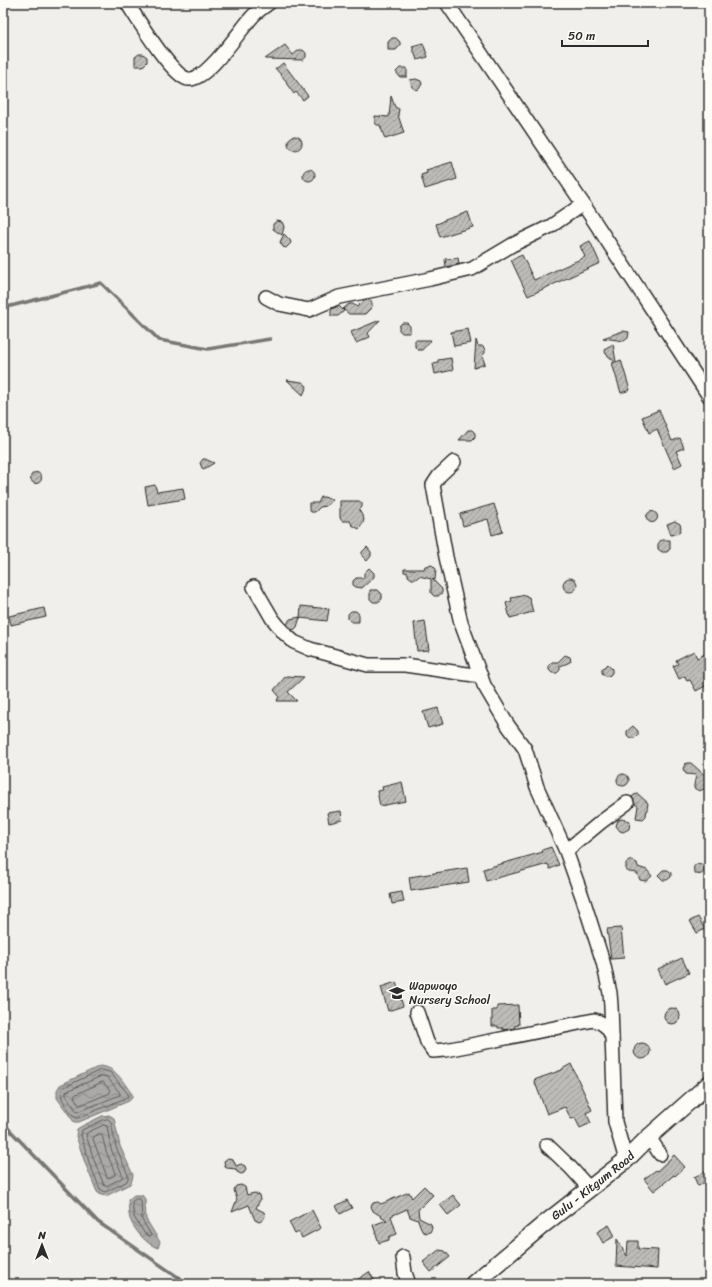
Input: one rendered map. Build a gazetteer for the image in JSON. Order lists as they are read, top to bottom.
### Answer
{
  "streets": {
    "main road": ["Gulu - Kitgum Road"]
  },
  "places": {
    "school or university": ["Wapwoyo Nursery School"]
  },
  "scale_bar": "50 m",
  "north": "top"
}
